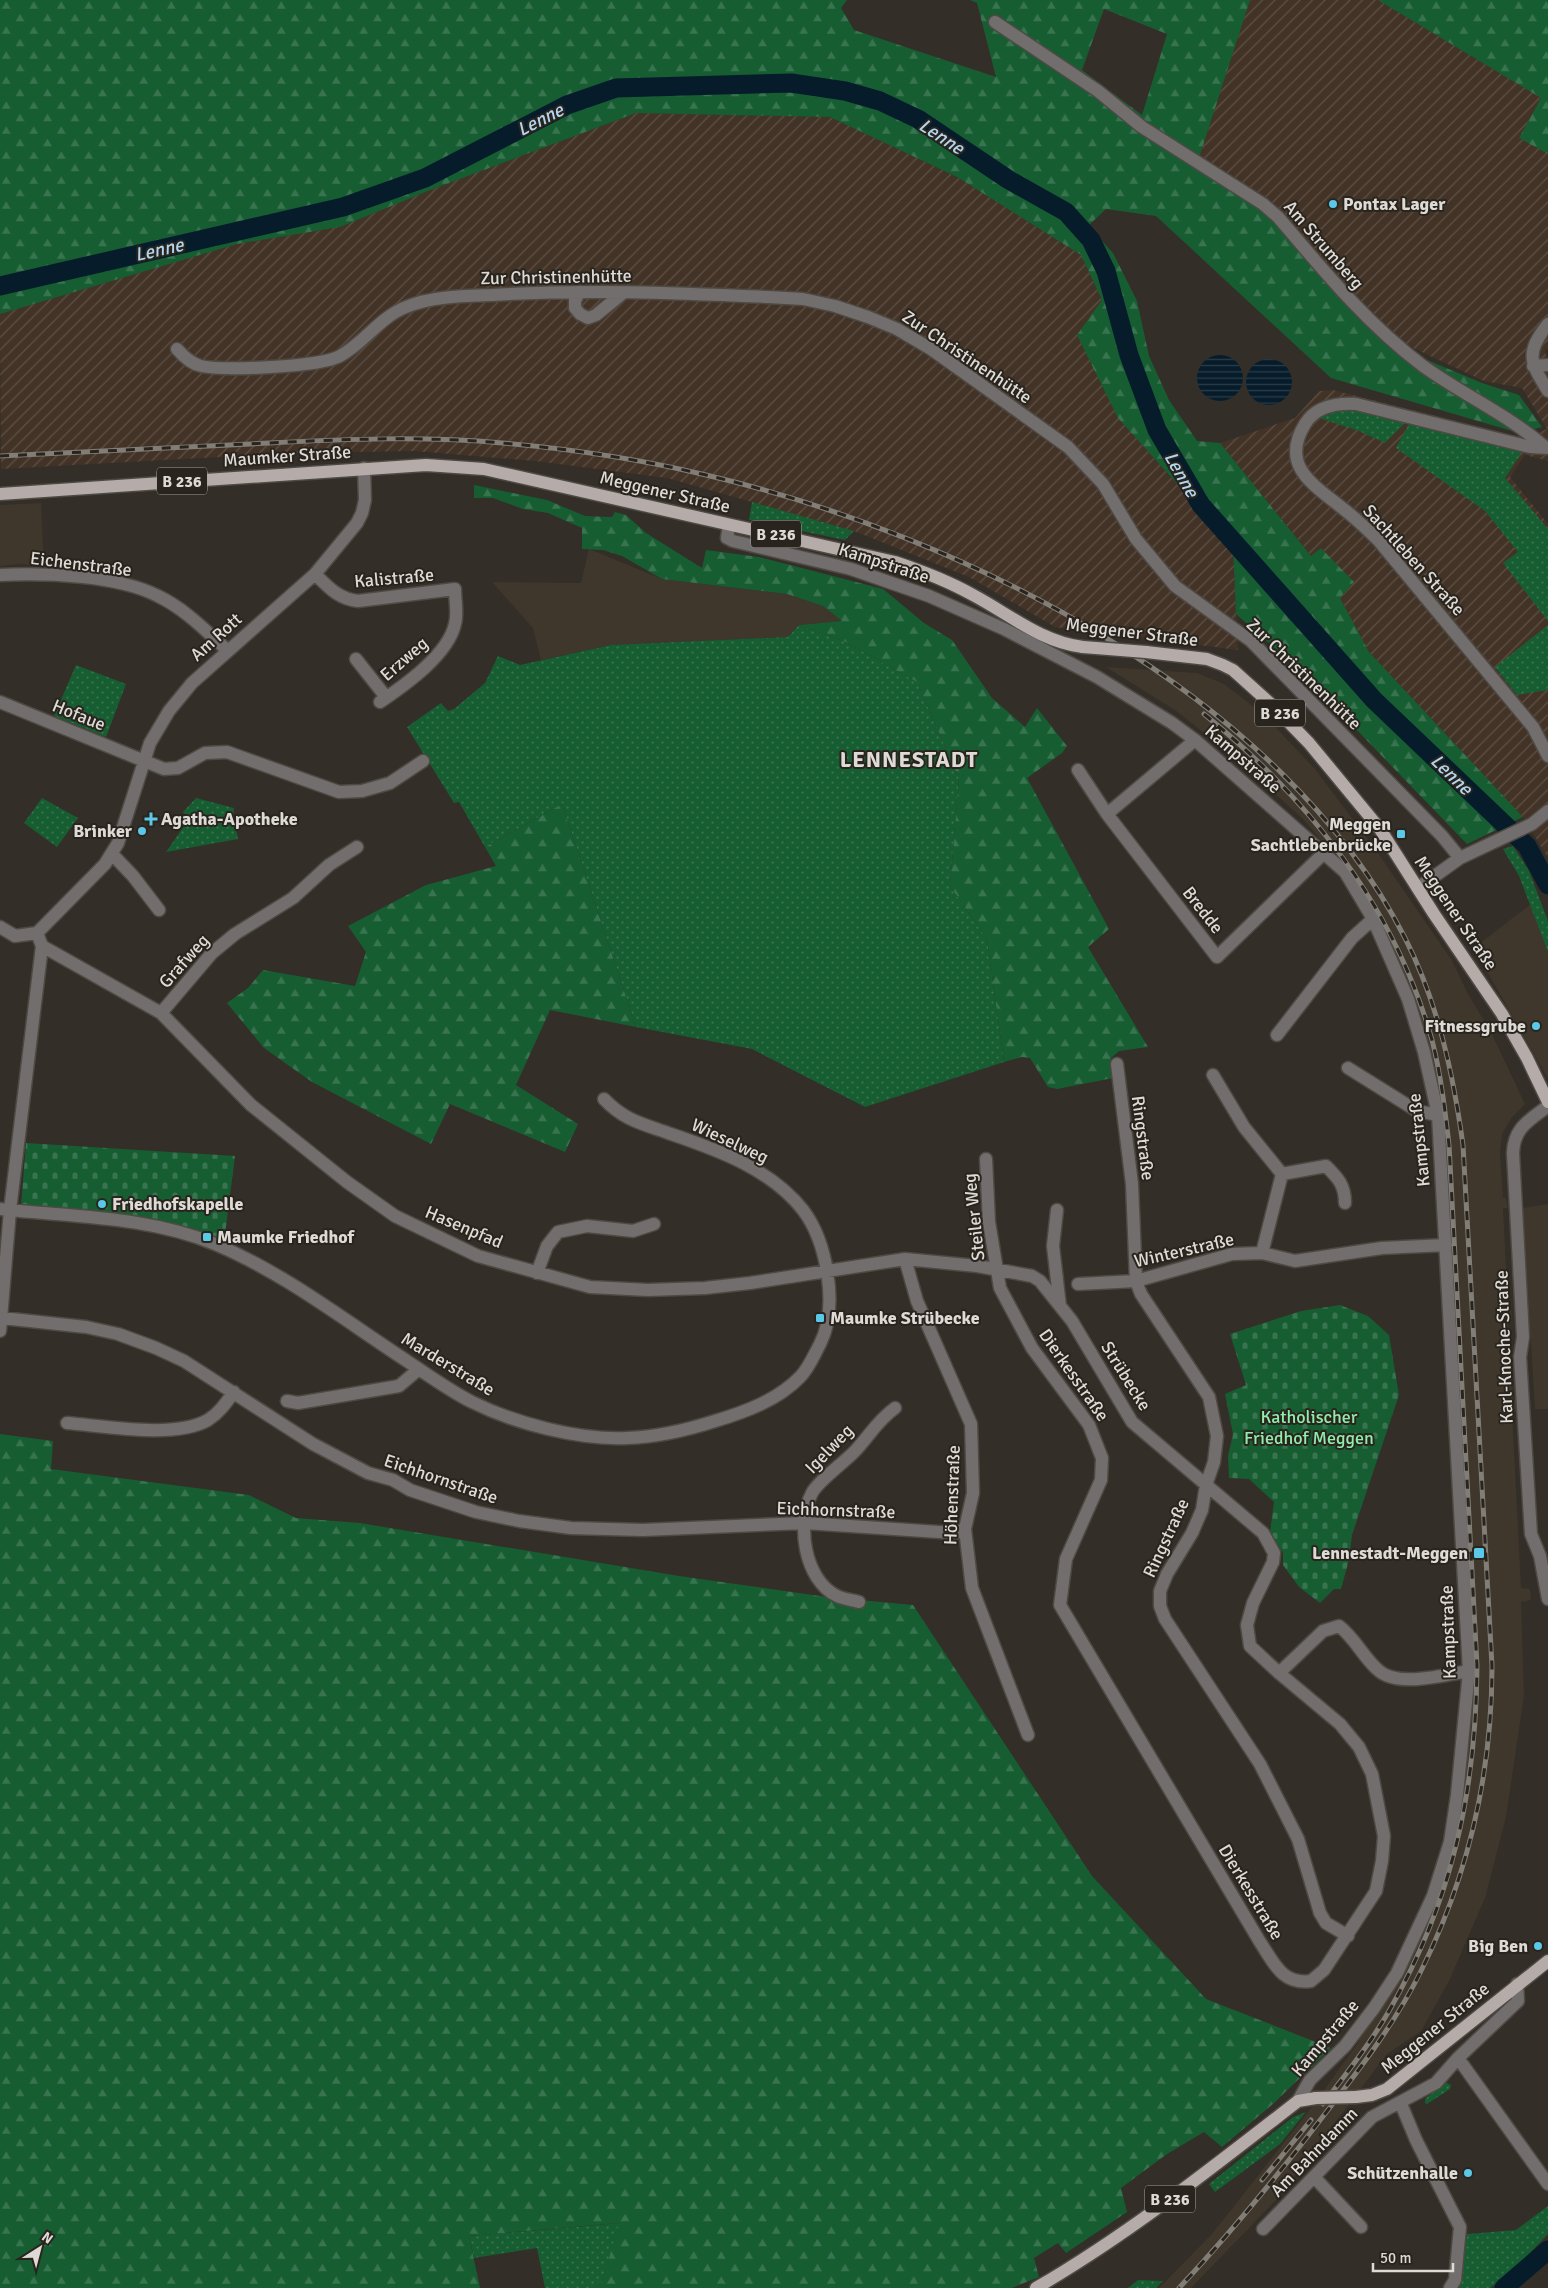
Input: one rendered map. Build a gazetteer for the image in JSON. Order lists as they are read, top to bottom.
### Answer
{
  "streets": {
    "main road": ["Maumker Straße", "B 236", "Meggener Straße"],
    "street": [
      "Am Strumberg",
      "Zur Christinenhütte",
      "Sachtleben Straße",
      "Kampstraße",
      "Eichenstraße",
      "Kalistraße",
      "Am Rott",
      "Erzweg",
      "Hofaue",
      "Bredde",
      "Grafweg",
      "Ringstraße",
      "Wieselweg",
      "Steiler Weg",
      "Hasenpfad",
      "Winterstraße",
      "Karl-Knoche-Straße",
      "Marderstraße",
      "Dierkesstraße",
      "Strübecke",
      "Igelweg",
      "Eichhornstraße",
      "Höhenstraße",
      "Am Bahndamm"
    ]
  },
  "crossings": [
    ["Am Strumberg", "Sachtleben Straße"],
    ["Maumker Straße", "Meggener Straße"],
    ["Maumker Straße", "Am Rott"],
    ["Meggener Straße", "Kampstraße"],
    ["Meggener Straße", "Karl-Knoche-Straße"],
    ["Meggener Straße", "Am Bahndamm"],
    ["Kampstraße", "Bredde"],
    ["Kampstraße", "Winterstraße"],
    ["Eichenstraße", "Am Rott"],
    ["Kalistraße", "Am Rott"],
    ["Kalistraße", "Erzweg"],
    ["Am Rott", "Hofaue"],
    ["Grafweg", "Hasenpfad"],
    ["Ringstraße", "Winterstraße"],
    ["Ringstraße", "Dierkesstraße"],
    ["Ringstraße", "Strübecke"],
    ["Wieselweg", "Hasenpfad"],
    ["Wieselweg", "Marderstraße"],
    ["Wieselweg", "Strübecke"],
    ["Steiler Weg", "Dierkesstraße"],
    ["Steiler Weg", "Strübecke"],
    ["Hasenpfad", "Marderstraße"],
    ["Hasenpfad", "Strübecke"],
    ["Marderstraße", "Strübecke"],
    ["Dierkesstraße", "Strübecke"],
    ["Strübecke", "Höhenstraße"],
    ["Igelweg", "Eichhornstraße"],
    ["Eichhornstraße", "Höhenstraße"]
  ],
  "districts": ["LENNESTADT"],
  "water": ["Lenne"],
  "parks": ["Katholischer Friedhof Meggen"],
  "places": {
    "other": [
      "Pontax Lager",
      "Brinker",
      "Fitnessgrube",
      "Friedhofskapelle",
      "Big Ben",
      "Schützenhalle"
    ],
    "health": ["Agatha-Apotheke"],
    "transit": [
      "Meggen Sachtlebenbrücke",
      "Maumke Friedhof",
      "Maumke Strübecke",
      "Lennestadt-Meggen"
    ]
  },
  "scale_bar": "50 m",
  "north": "top right"
}
